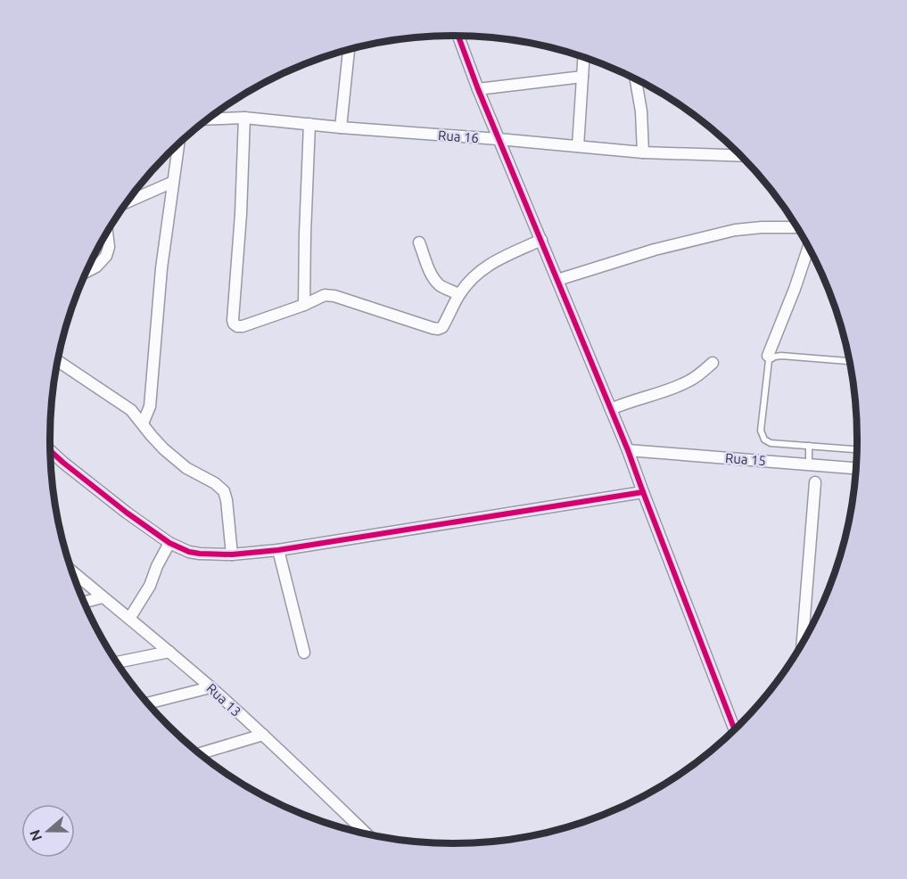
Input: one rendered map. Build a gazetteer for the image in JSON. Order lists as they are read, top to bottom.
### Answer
{
  "streets": {
    "street": ["Rua 16", "Rua 15", "Rua 13"]
  },
  "north": "left"
}
